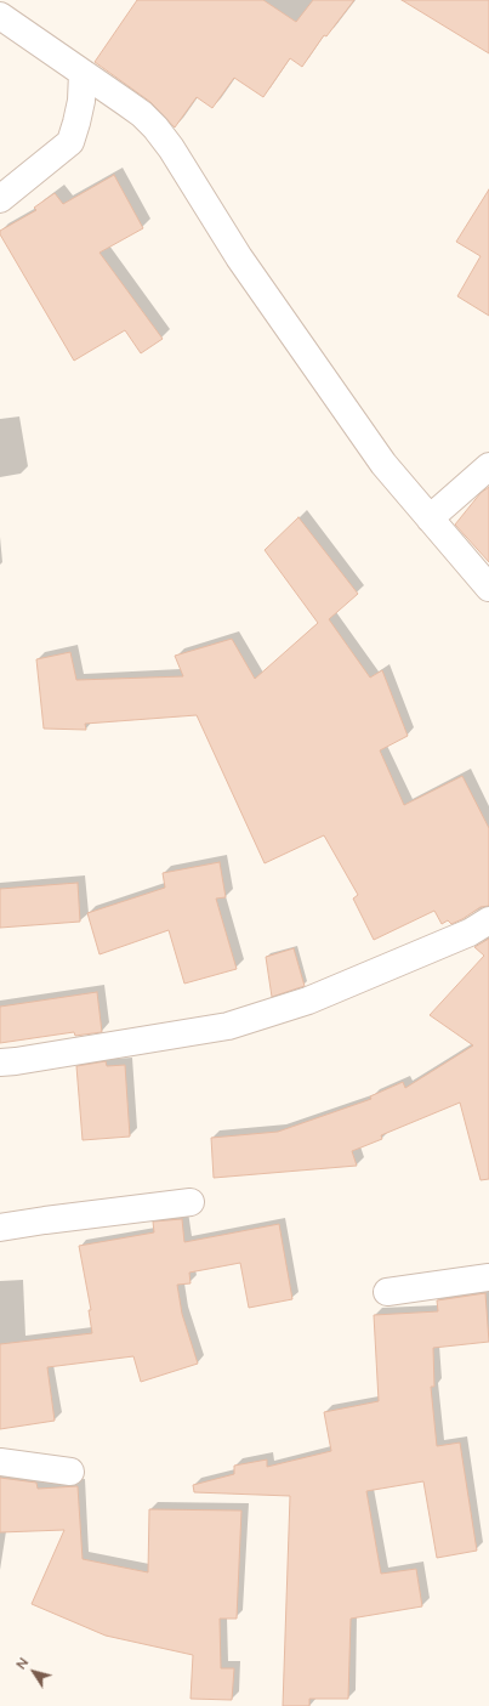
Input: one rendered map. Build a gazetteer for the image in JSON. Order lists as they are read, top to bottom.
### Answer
{
  "north": "top left"
}
